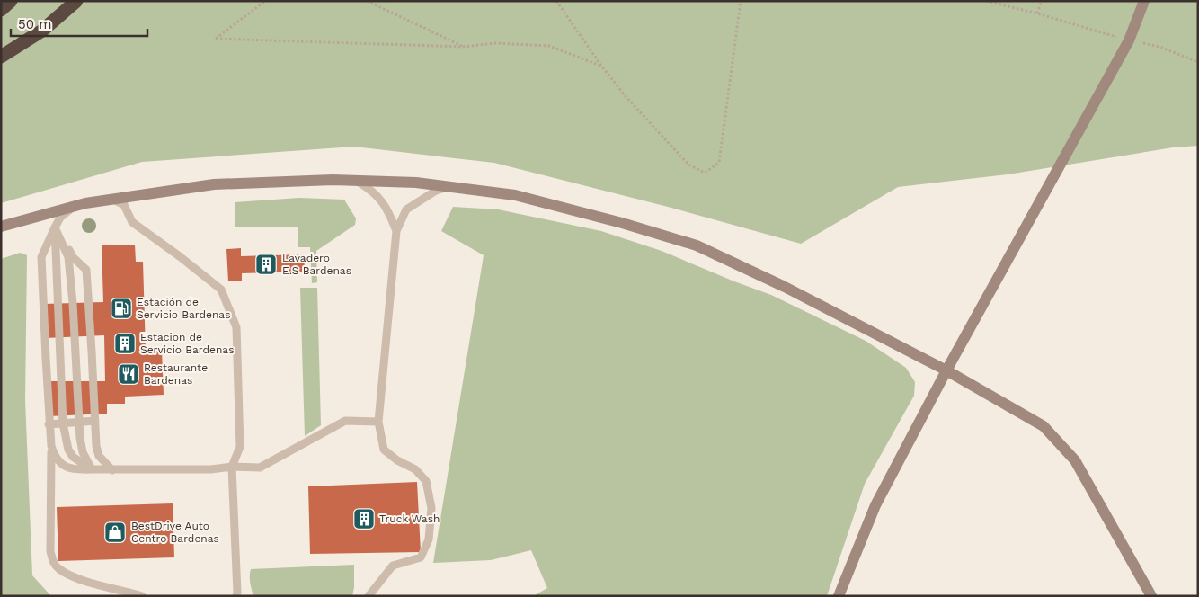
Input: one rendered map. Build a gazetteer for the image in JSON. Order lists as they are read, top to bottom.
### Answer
{
  "places": {
    "building": ["Lavadero E.S Bardenas", "Estacion de Servicio Bardenas", "Truck Wash"],
    "fuel station": ["Estación de Servicio Bardenas"],
    "restaurant": ["Restaurante Bardenas"],
    "shop": ["BestDrive Auto Centro Bardenas"]
  },
  "scale_bar": "50 m"
}
